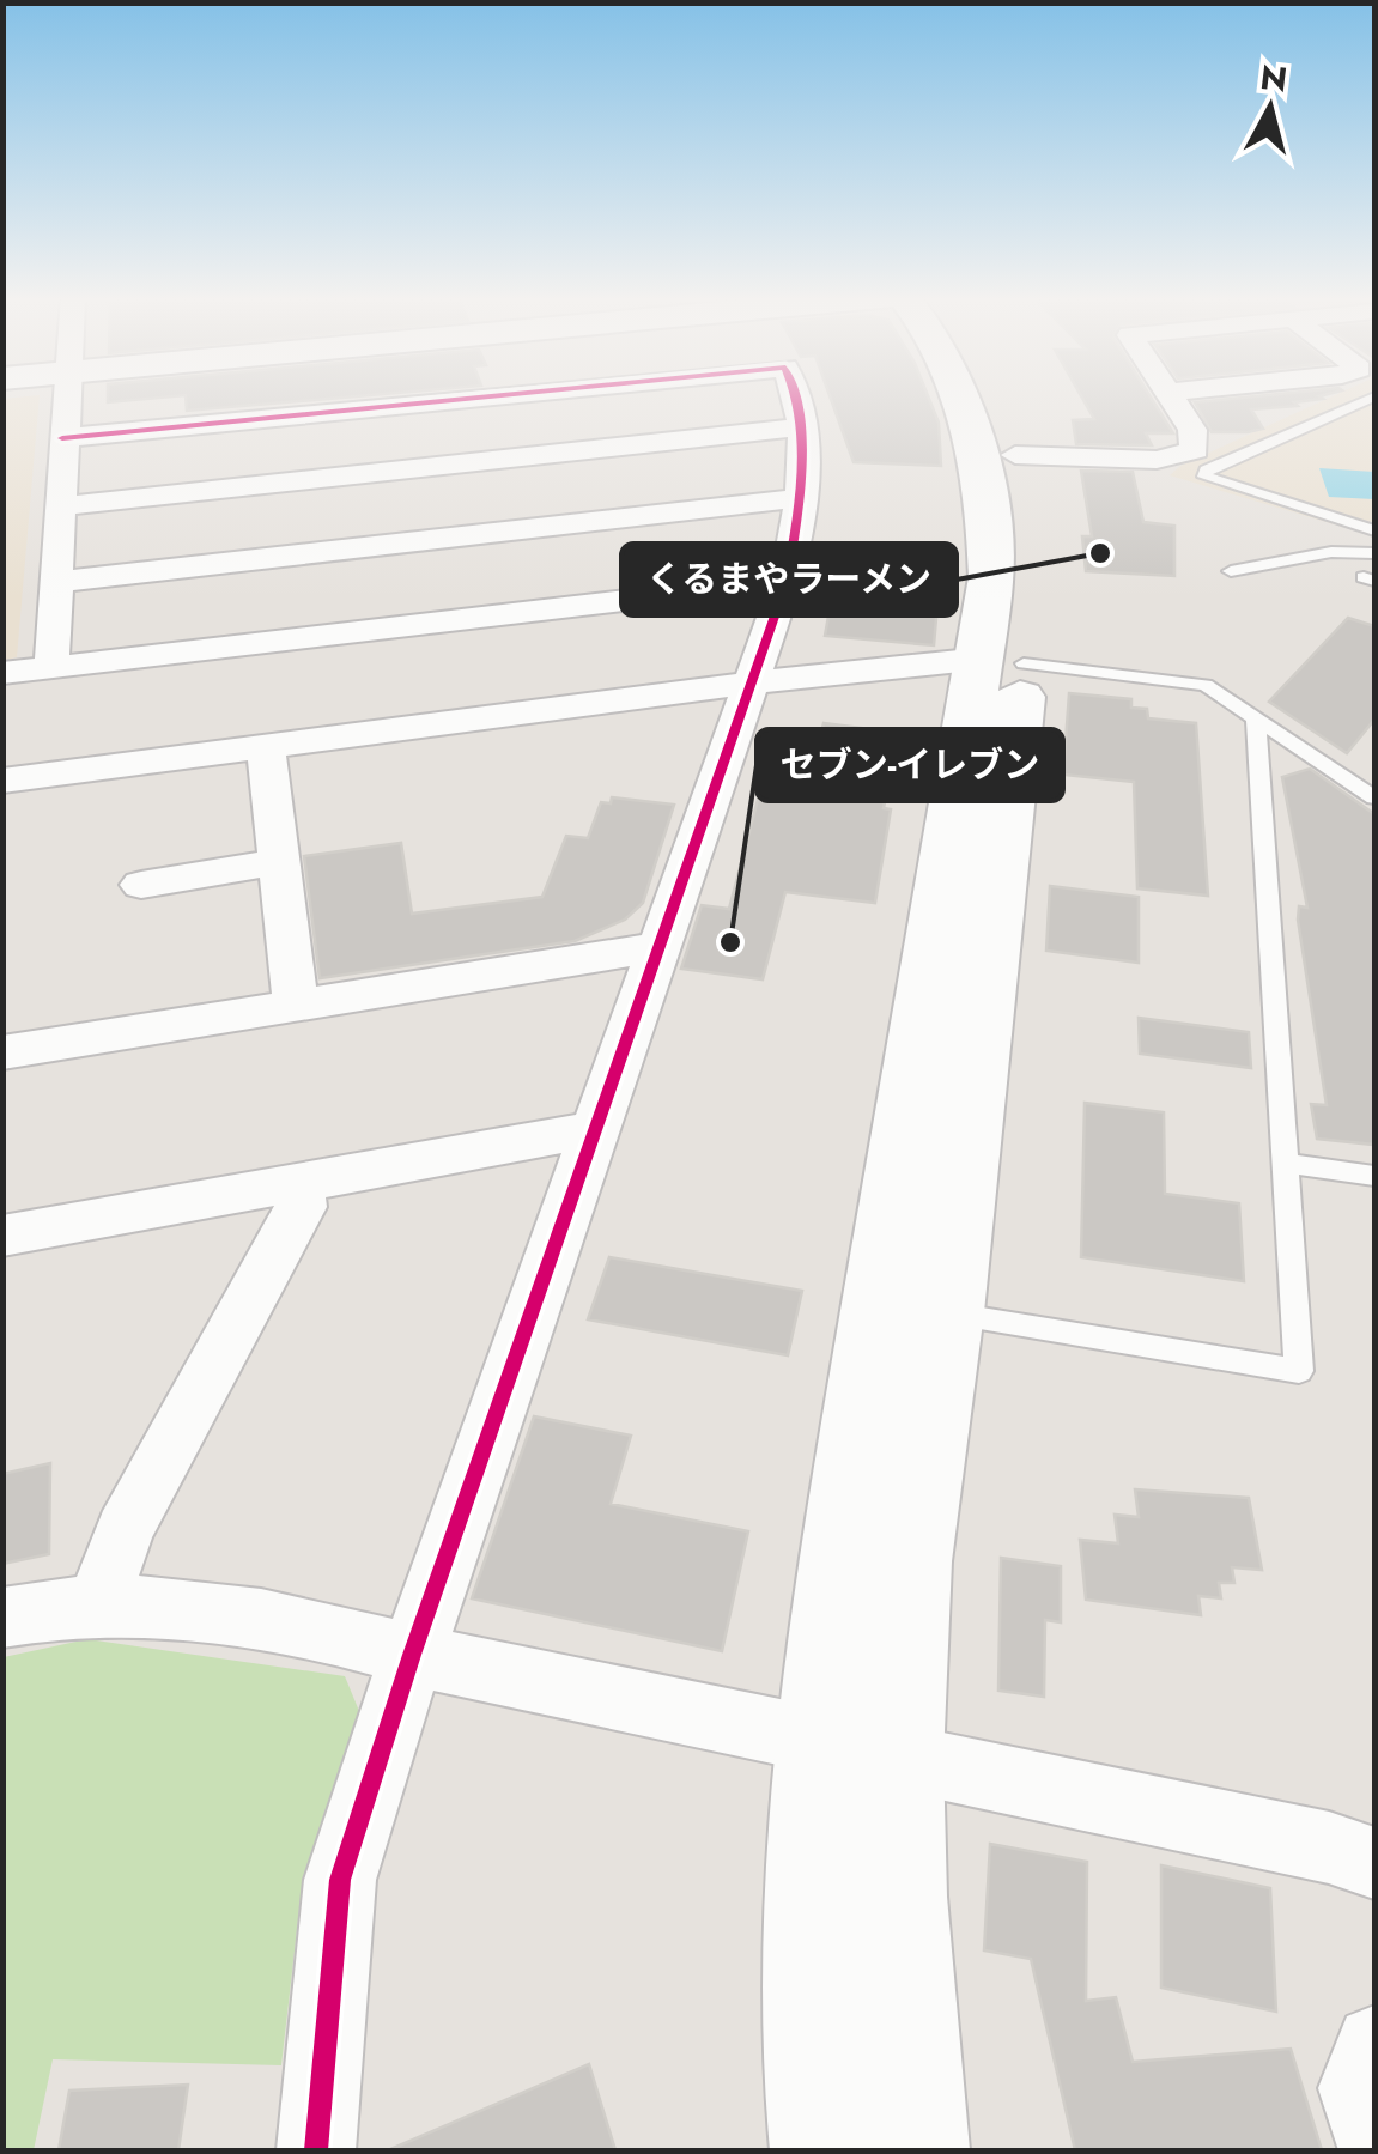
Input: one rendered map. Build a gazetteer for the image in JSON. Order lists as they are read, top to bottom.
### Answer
{
  "places": ["くるまやラーメン", "セブン-イレブン"],
  "north": "top"
}
